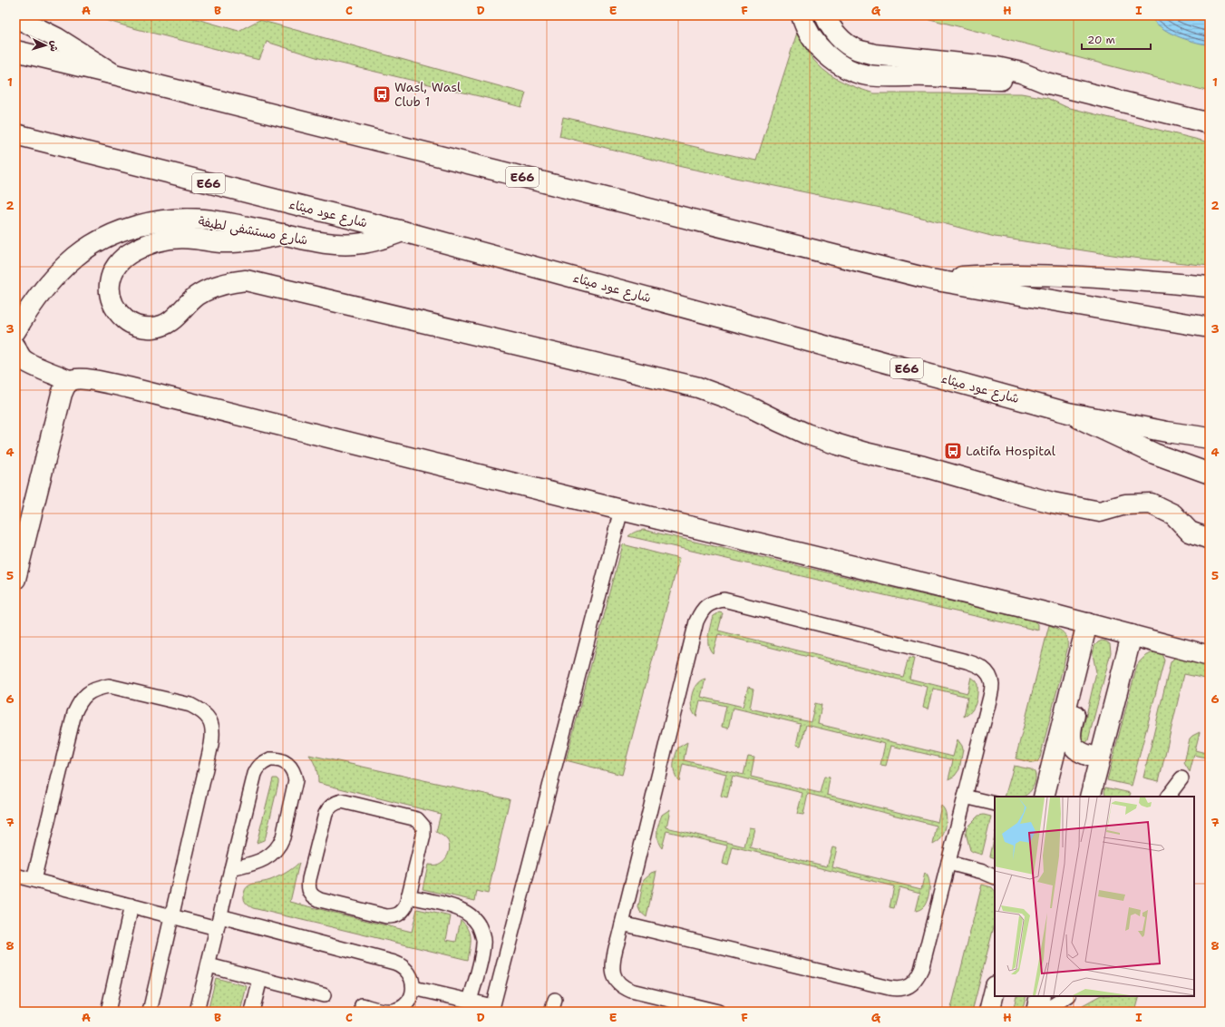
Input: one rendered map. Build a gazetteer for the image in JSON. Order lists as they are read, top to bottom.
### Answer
{
  "streets": {
    "main road": ["E66", "شارع عود ميثاء", "شارع مستشفى لطيفة"]
  },
  "crossings": [
    ["شارع عود ميثاء", "شارع مستشفى لطيفة"]
  ],
  "places": {
    "bus stop": ["Wasl, Wasl Club 1", "Latifa Hospital"]
  },
  "scale_bar": "20 m",
  "north": "right",
  "grid": {
    "columns": [
      "A",
      "B",
      "C",
      "D",
      "E",
      "F",
      "G",
      "H",
      "I"
    ],
    "rows": [
      "1",
      "2",
      "3",
      "4",
      "5",
      "6",
      "7",
      "8"
    ]
  }
}
